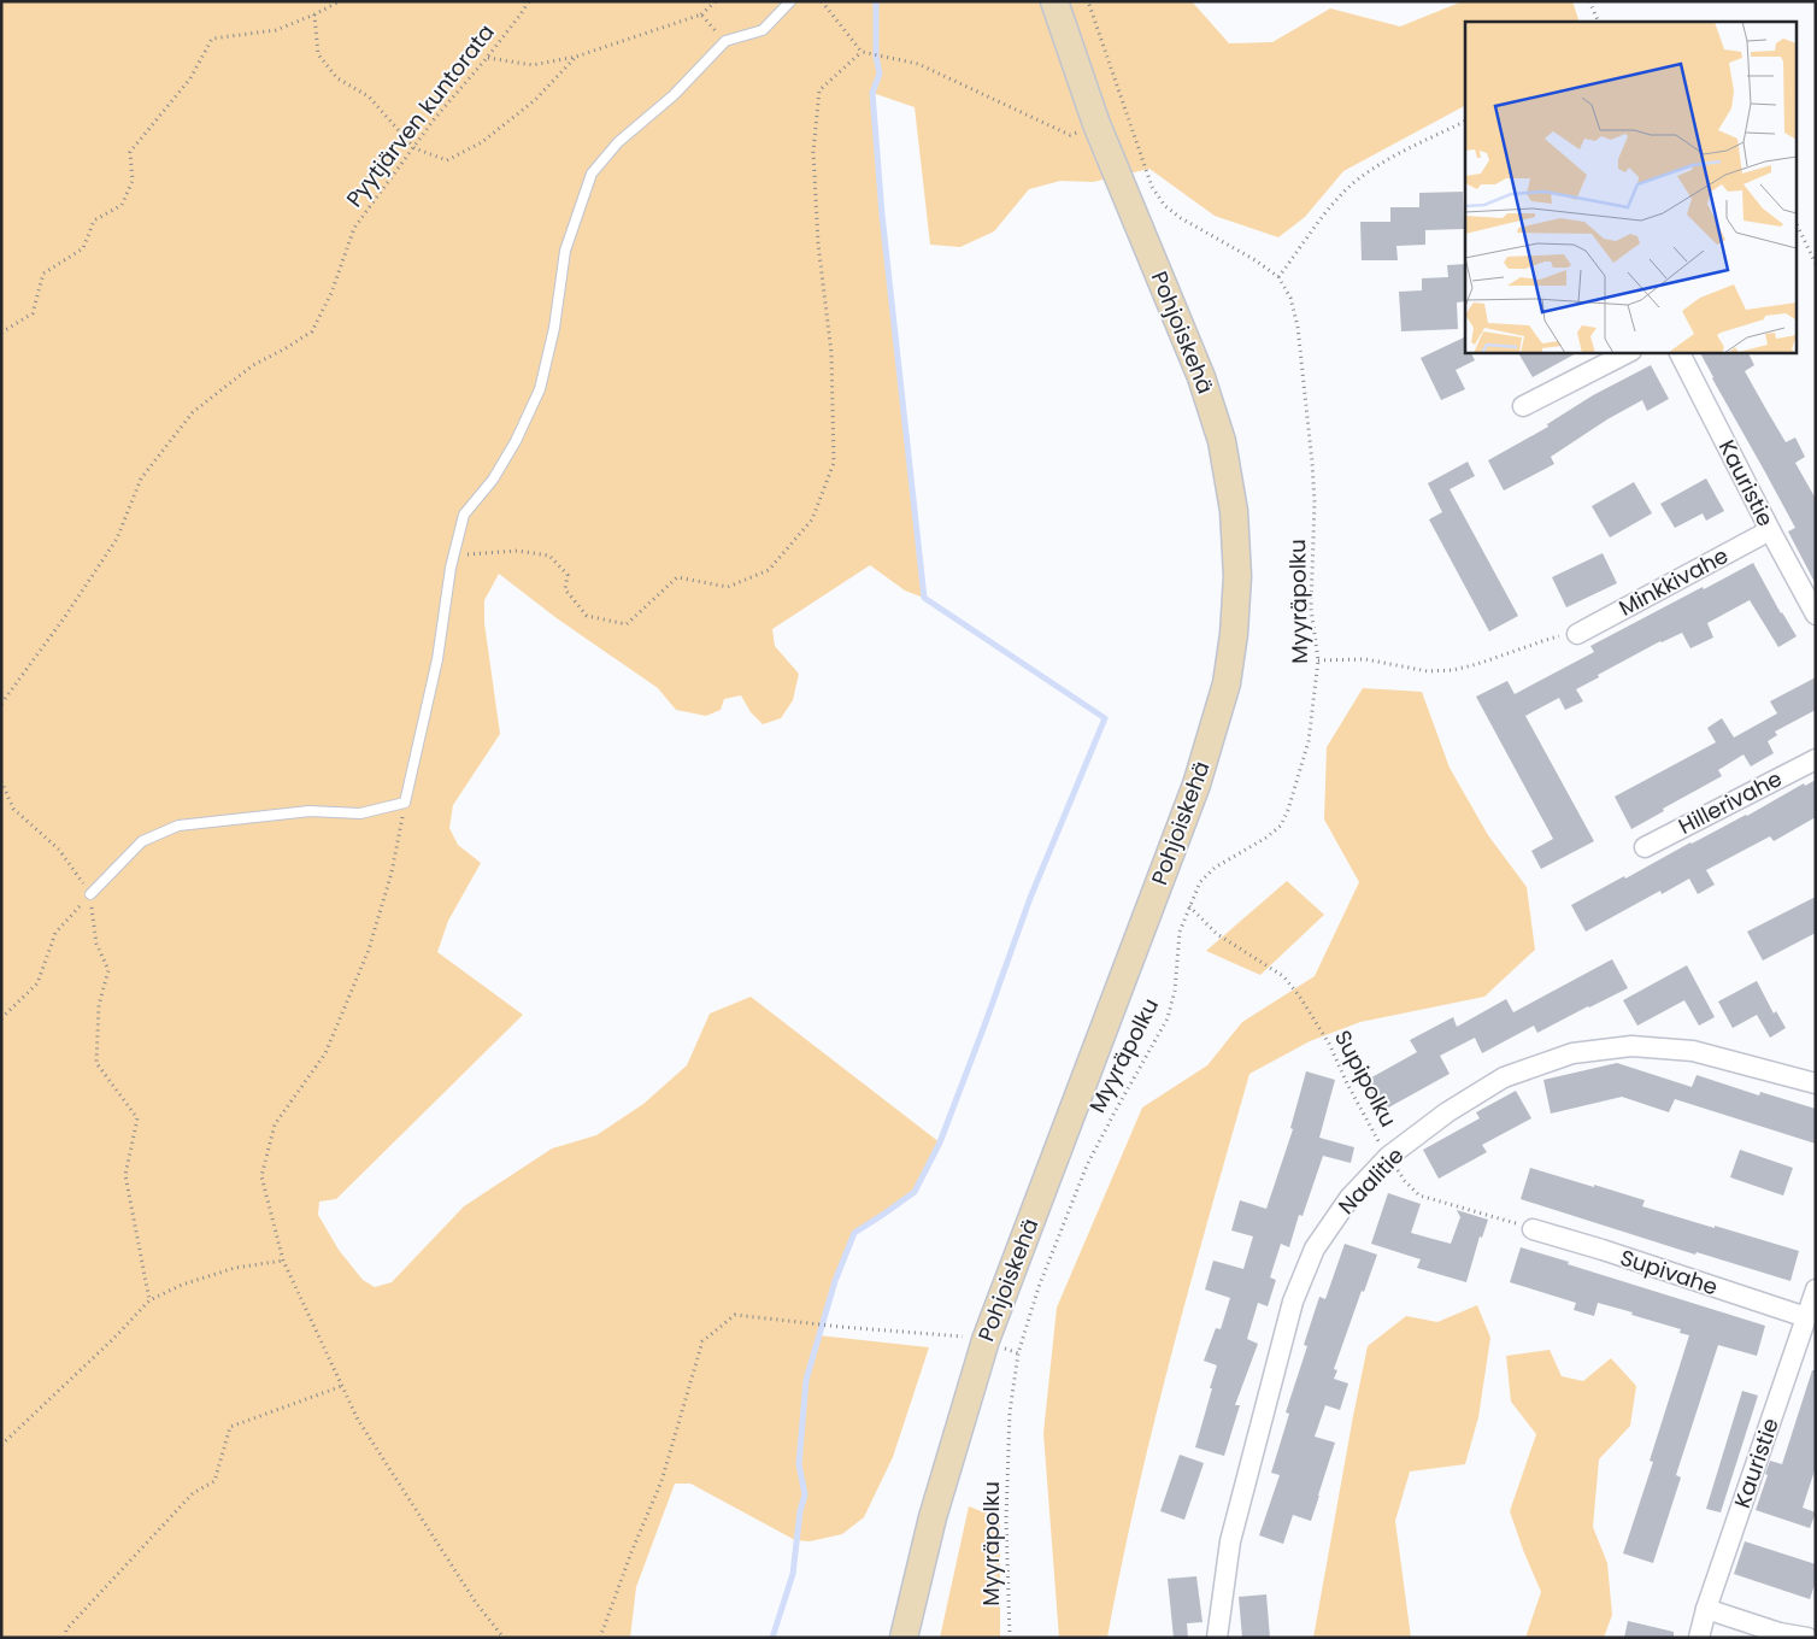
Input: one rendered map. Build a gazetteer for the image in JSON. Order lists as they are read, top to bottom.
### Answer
{
  "streets": {
    "main road": ["Pohjoiskehä"],
    "street": [
      "Kauristie",
      "Minkkivahe",
      "Hillerivahe",
      "Naalitie",
      "Supivahe"
    ],
    "path": ["Pyytjärven kuntorata", "Myyräpolku", "Supipolku"]
  },
  "crossings": [
    ["Kauristie", "Minkkivahe"],
    ["Kauristie", "Supivahe"],
    ["Myyräpolku", "Supipolku"],
    ["Supipolku", "Naalitie"],
    ["Supipolku", "Supivahe"]
  ]
}
